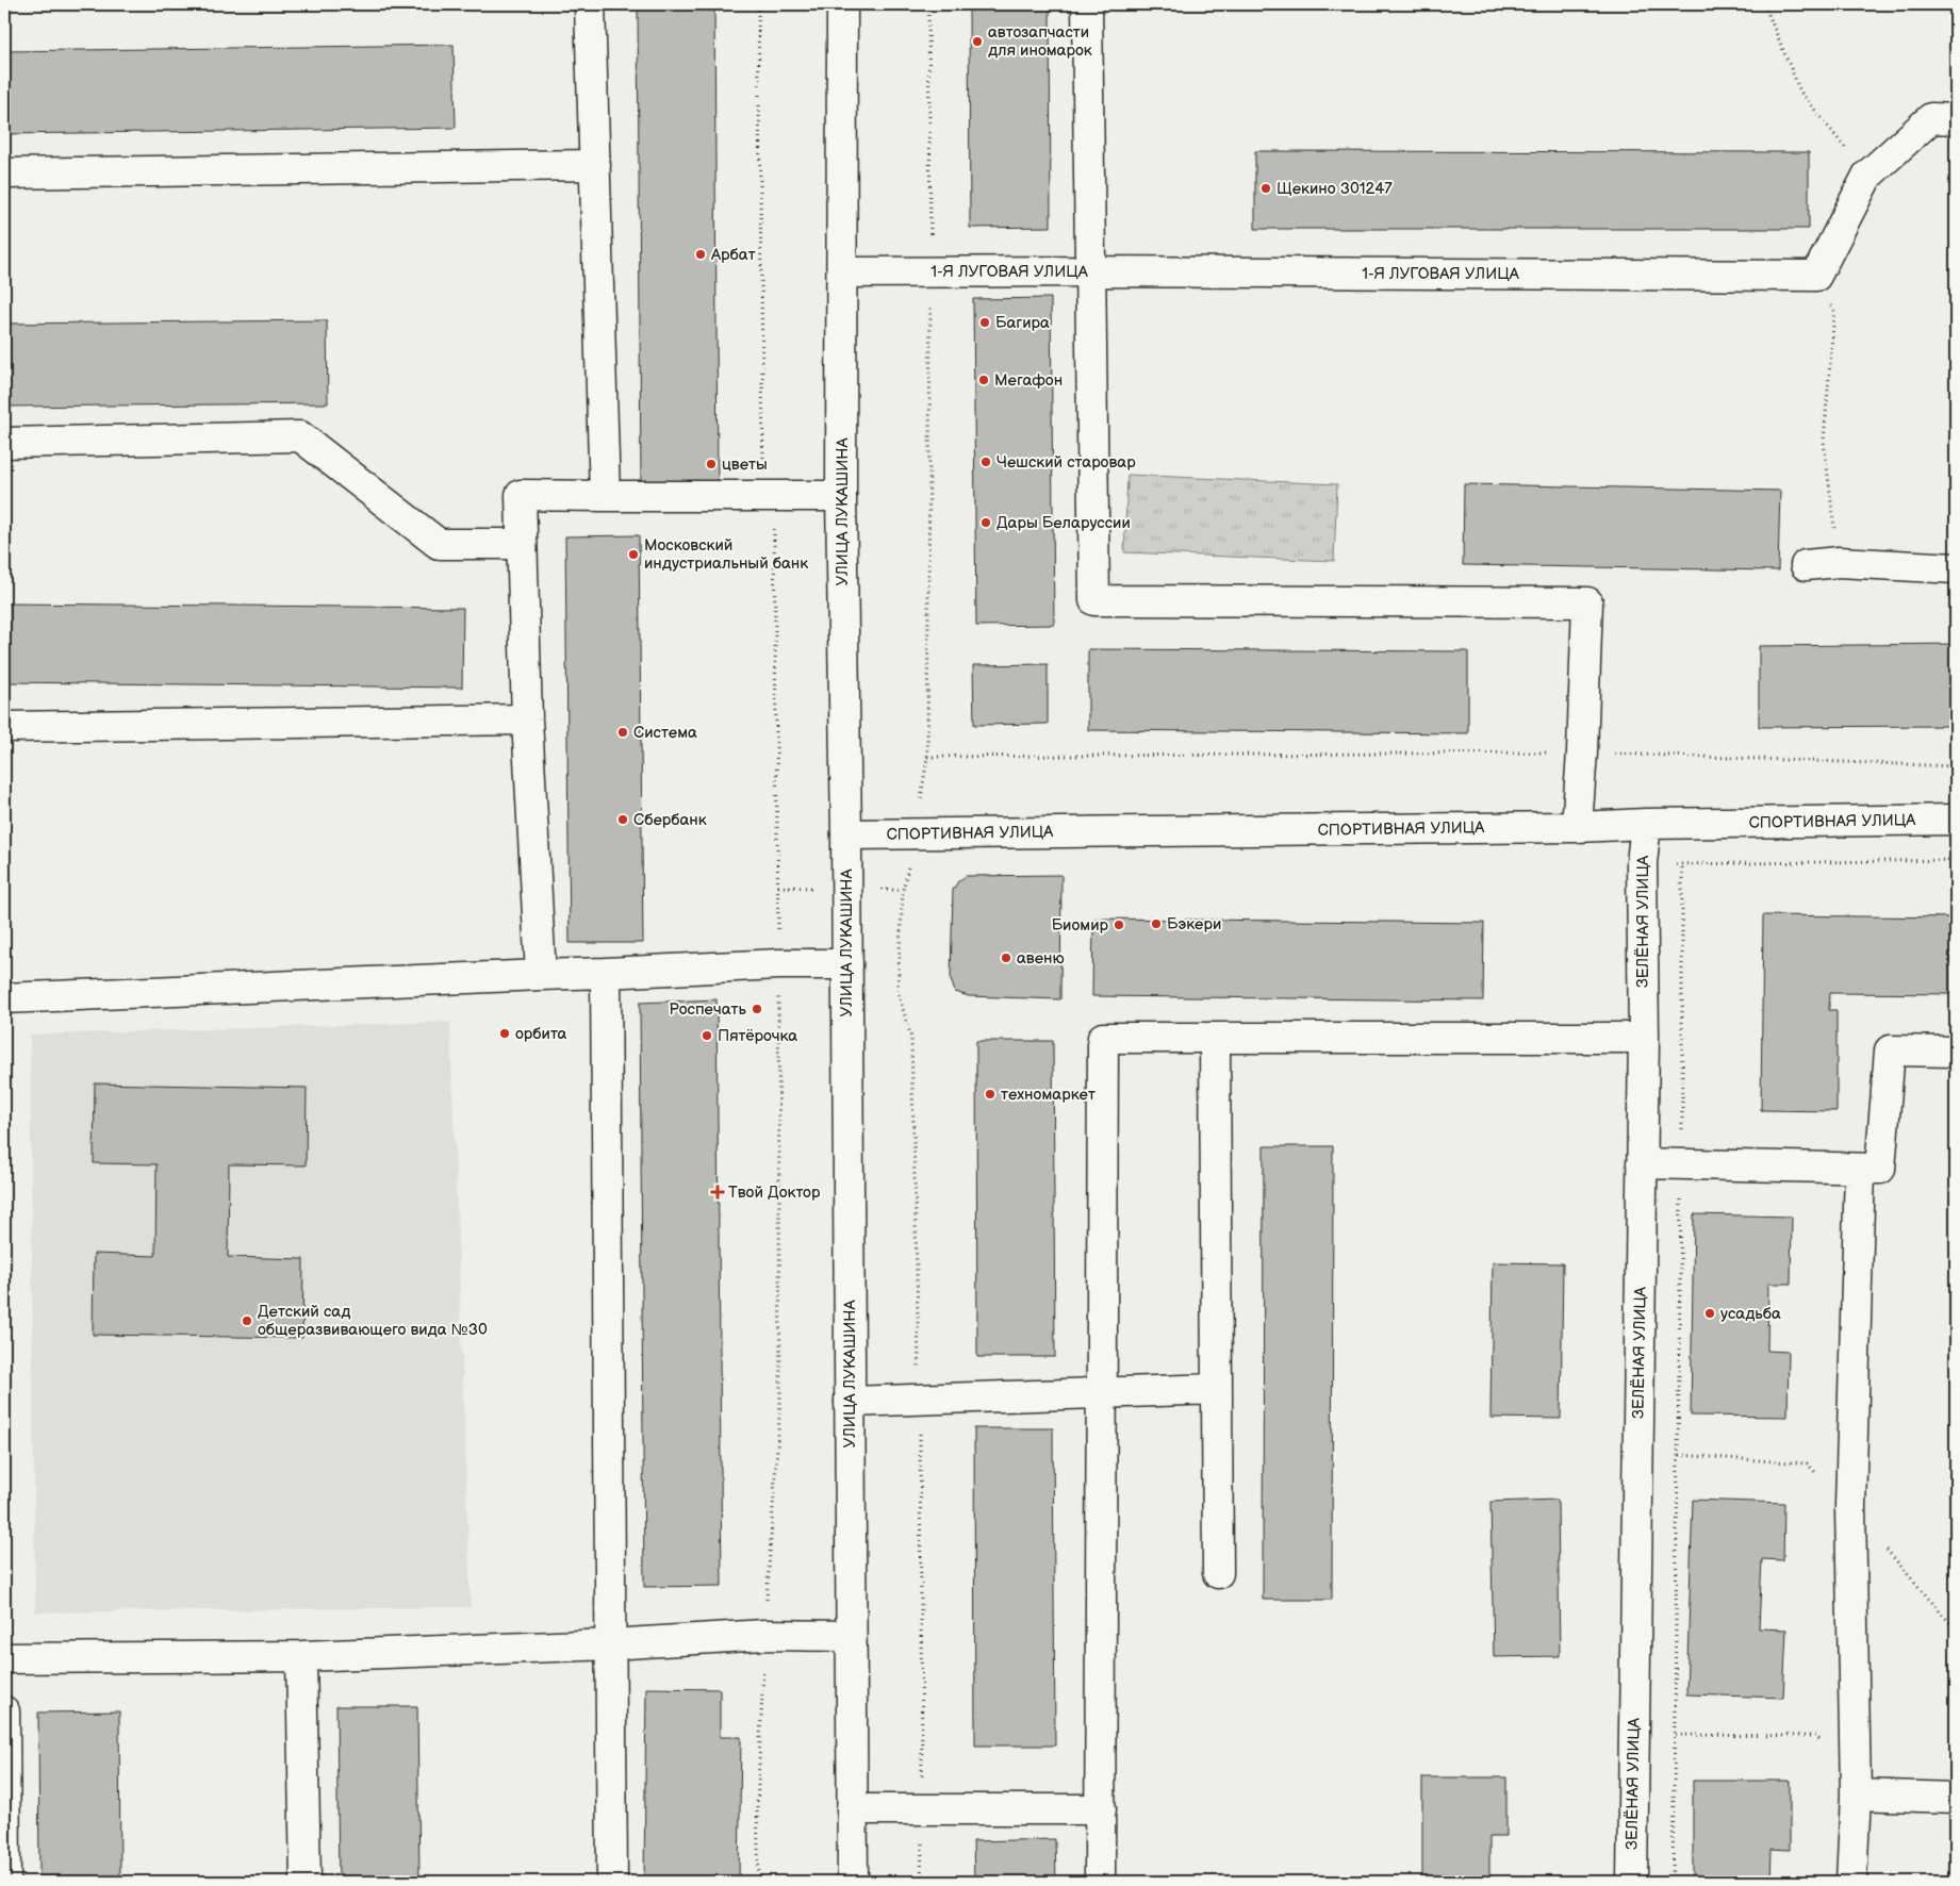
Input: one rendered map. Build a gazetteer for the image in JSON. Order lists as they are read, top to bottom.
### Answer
{
  "streets": {
    "street": [
      "1-Я ЛУГОВАЯ УЛИЦА",
      "УЛИЦА ЛУКАШИНА",
      "СПОРТИВНАЯ УЛИЦА",
      "ЗЕЛЁНАЯ УЛИЦА"
    ]
  },
  "crossings": [
    ["1-Я ЛУГОВАЯ УЛИЦА", "УЛИЦА ЛУКАШИНА"],
    ["УЛИЦА ЛУКАШИНА", "СПОРТИВНАЯ УЛИЦА"],
    ["СПОРТИВНАЯ УЛИЦА", "ЗЕЛЁНАЯ УЛИЦА"]
  ],
  "places": {
    "other": [
      "автозапчасти для иномарок",
      "Щекино 301247",
      "Арбат",
      "Багира",
      "Мегафон",
      "Чешский старовар",
      "цветы",
      "Дары Беларуссии",
      "Московский индустриальный банк",
      "Система",
      "Сбербанк",
      "Бэкери",
      "Биомир",
      "авеню",
      "Роспечать",
      "орбита",
      "Пятёрочка",
      "техномаркет",
      "усадьба",
      "Детский сад общеразвивающего вида №30"
    ],
    "health": ["Твой Доктор"]
  }
}
